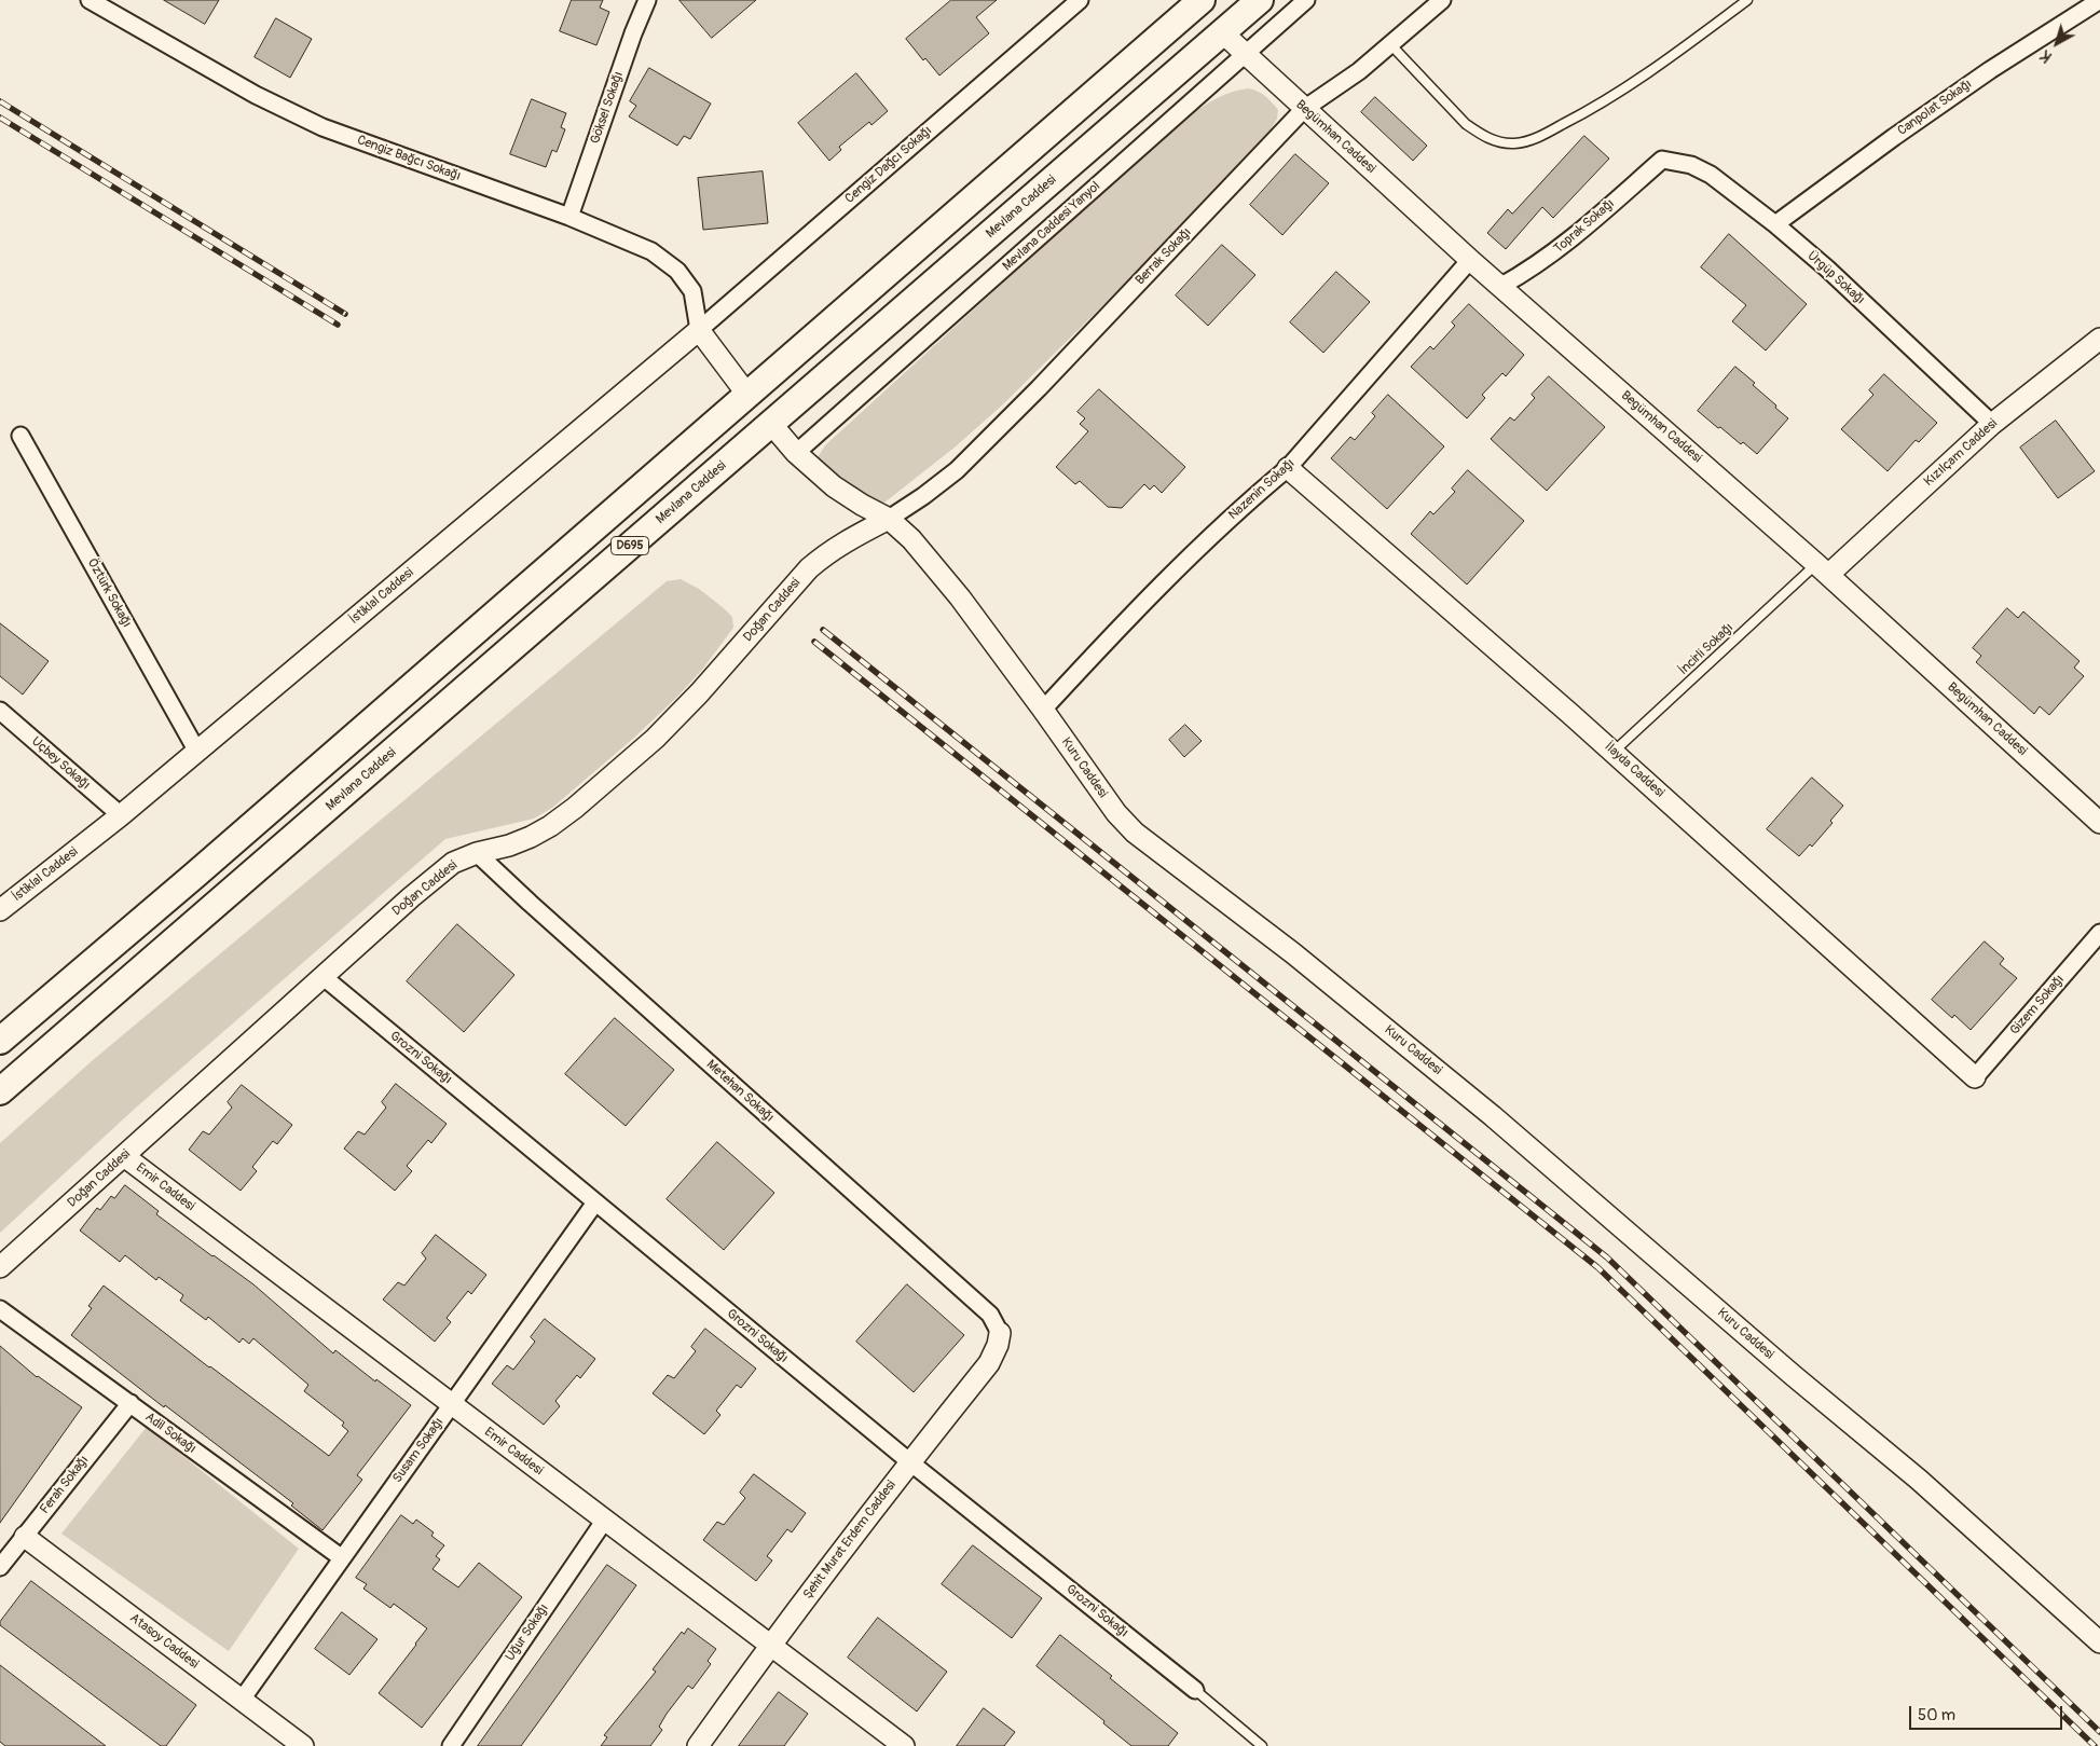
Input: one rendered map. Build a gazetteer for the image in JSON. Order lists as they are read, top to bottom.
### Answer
{
  "streets": {
    "main road": ["Mevlana Caddesi", "D695"],
    "street": [
      "Göksel Sokağı",
      "Canpolat Sokağı",
      "Begümhan Caddesi",
      "Cengiz Bağcı Sokağı",
      "Cengiz Dağcı Sokağı",
      "Mevlana Caddesi Yanyol",
      "Toprak Sokağı",
      "Berrak Sokağı",
      "Ürgüp Sokağı",
      "Kızılçam Caddesi",
      "Nazenin Sokağı",
      "Öztürk Sokağı",
      "İstiklal Caddesi",
      "Doğan Caddesi",
      "Uçbey Sokağı",
      "Kuru Caddesi",
      "İlayda Caddesi",
      "Gizem Sokağı",
      "Grozni Sokağı",
      "Metehan Sokağı",
      "Emir Caddesi",
      "Adil Sokağı",
      "Susam Sokağı",
      "Ferah Sokağı",
      "Şehit Murat Erdem Caddesi",
      "Uğur Sokağı",
      "Atasoy Caddesi"
    ],
    "lane": ["İncirli Sokağı"]
  },
  "crossings": [
    ["Göksel Sokağı", "Cengiz Bağcı Sokağı"],
    ["Canpolat Sokağı", "Ürgüp Sokağı"],
    ["Begümhan Caddesi", "Mevlana Caddesi"],
    ["Begümhan Caddesi", "Mevlana Caddesi Yanyol"],
    ["Begümhan Caddesi", "Toprak Sokağı"],
    ["Begümhan Caddesi", "Berrak Sokağı"],
    ["Begümhan Caddesi", "Kızılçam Caddesi"],
    ["Begümhan Caddesi", "Nazenin Sokağı"],
    ["Begümhan Caddesi", "İncirli Sokağı"],
    ["Cengiz Bağcı Sokağı", "Cengiz Dağcı Sokağı"],
    ["Cengiz Bağcı Sokağı", "İstiklal Caddesi"],
    ["Cengiz Dağcı Sokağı", "İstiklal Caddesi"],
    ["Mevlana Caddesi", "Kuru Caddesi"],
    ["Mevlana Caddesi Yanyol", "Kuru Caddesi"],
    ["Toprak Sokağı", "Ürgüp Sokağı"],
    ["Berrak Sokağı", "Doğan Caddesi"],
    ["Berrak Sokağı", "Kuru Caddesi"],
    ["Ürgüp Sokağı", "Kızılçam Caddesi"],
    ["Kızılçam Caddesi", "İncirli Sokağı"],
    ["Nazenin Sokağı", "Kuru Caddesi"],
    ["Nazenin Sokağı", "İlayda Caddesi"],
    ["Öztürk Sokağı", "İstiklal Caddesi"],
    ["İstiklal Caddesi", "Uçbey Sokağı"],
    ["Doğan Caddesi", "Kuru Caddesi"],
    ["Doğan Caddesi", "Grozni Sokağı"],
    ["Doğan Caddesi", "Metehan Sokağı"],
    ["Doğan Caddesi", "Emir Caddesi"],
    ["İncirli Sokağı", "İlayda Caddesi"],
    ["İlayda Caddesi", "Gizem Sokağı"],
    ["Grozni Sokağı", "Susam Sokağı"],
    ["Grozni Sokağı", "Şehit Murat Erdem Caddesi"],
    ["Metehan Sokağı", "Şehit Murat Erdem Caddesi"],
    ["Emir Caddesi", "Susam Sokağı"],
    ["Emir Caddesi", "Şehit Murat Erdem Caddesi"],
    ["Emir Caddesi", "Uğur Sokağı"],
    ["Adil Sokağı", "Susam Sokağı"],
    ["Adil Sokağı", "Ferah Sokağı"],
    ["Susam Sokağı", "Atasoy Caddesi"],
    ["Ferah Sokağı", "Atasoy Caddesi"]
  ],
  "scale_bar": "50 m",
  "north": "bottom left"
}
